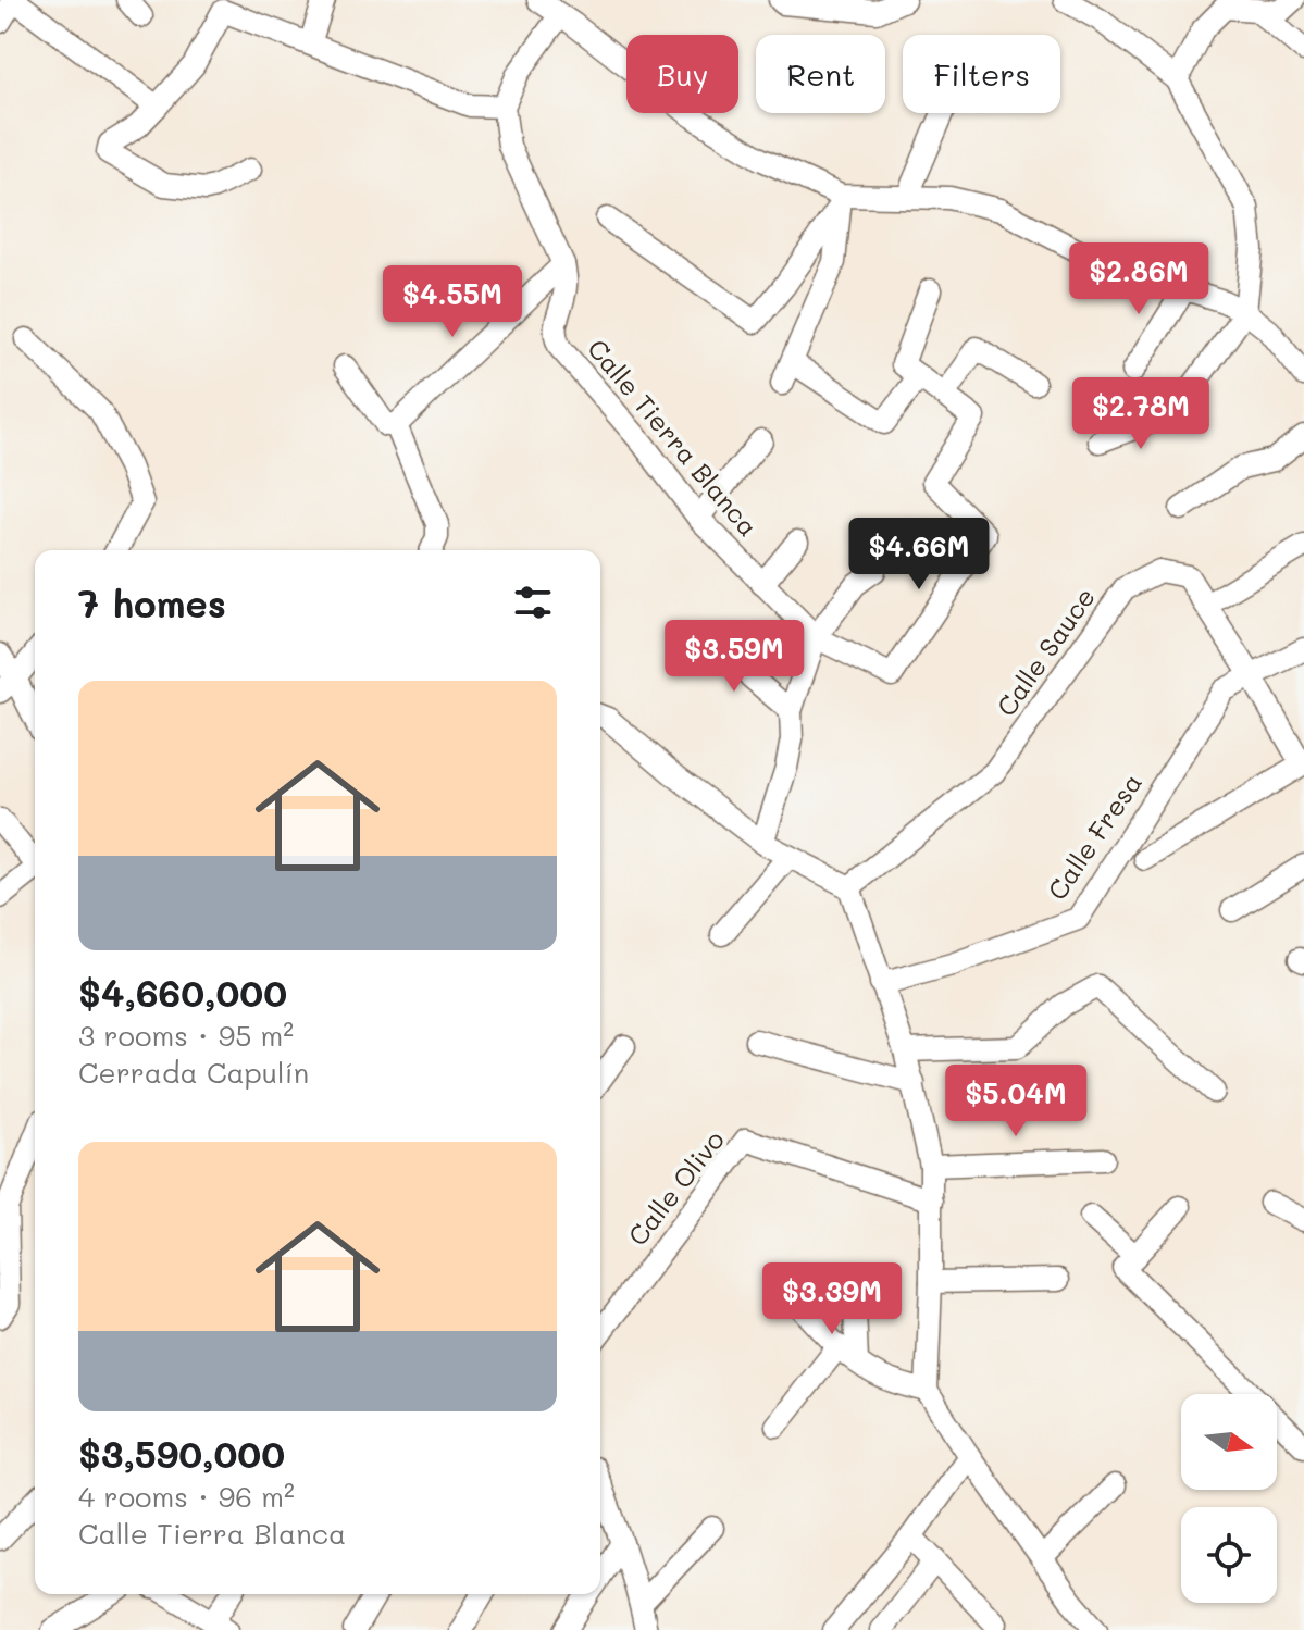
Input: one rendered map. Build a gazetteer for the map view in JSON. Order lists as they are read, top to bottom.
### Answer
{
  "streets": {
    "street": [
      "Calle Tierra Blanca",
      "Calle Sauce",
      "Calle Fresa",
      "Calle Olivo"
    ]
  },
  "crossings": [
    ["Calle Sauce", "Calle Fresa"]
  ],
  "north": "right",
  "page": {
    "chip": ["Buy", "Rent", "Filters"],
    "price": [
      "$2.86M",
      "$4.55M",
      "$2.78M",
      "$4.66M",
      "$3.59M",
      "$5.04M",
      "$3.39M"
    ],
    "heading": "7 homes",
    "list": [
      {
        "name": "$4,660,000",
        "note": "3 rooms · 95 m² · Cerrada Capulín"
      },
      {
        "name": "$3,590,000",
        "note": "4 rooms · 96 m² · Calle Tierra Blanca"
      }
    ]
  }
}
